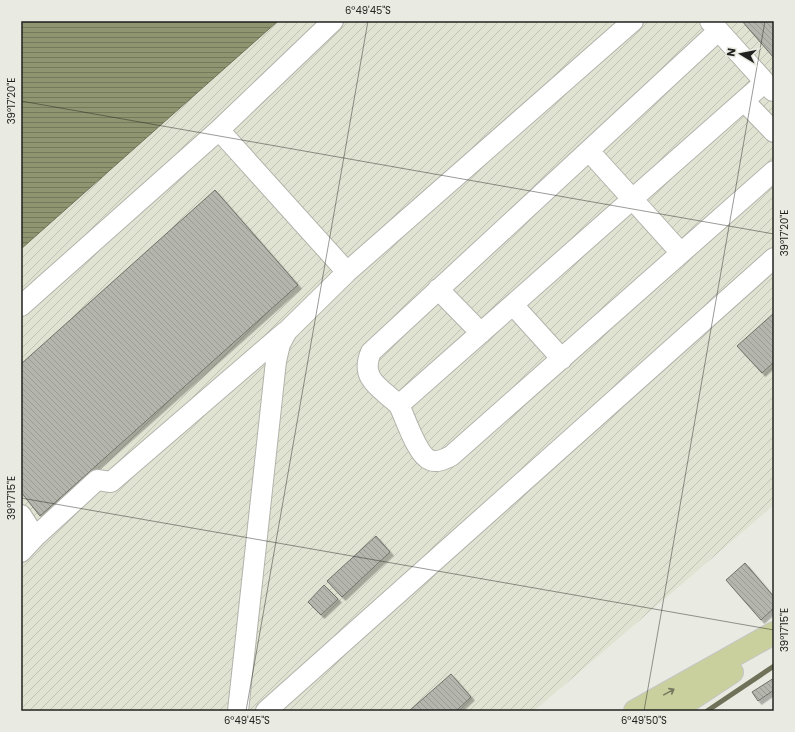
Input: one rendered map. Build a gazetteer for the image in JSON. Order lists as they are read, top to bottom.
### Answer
{
  "north": "left",
  "coordinates": [
    "6°49'45\"S",
    "39°17'20\"E",
    "39°17'15\"E",
    "6°49'50\"S"
  ]
}
